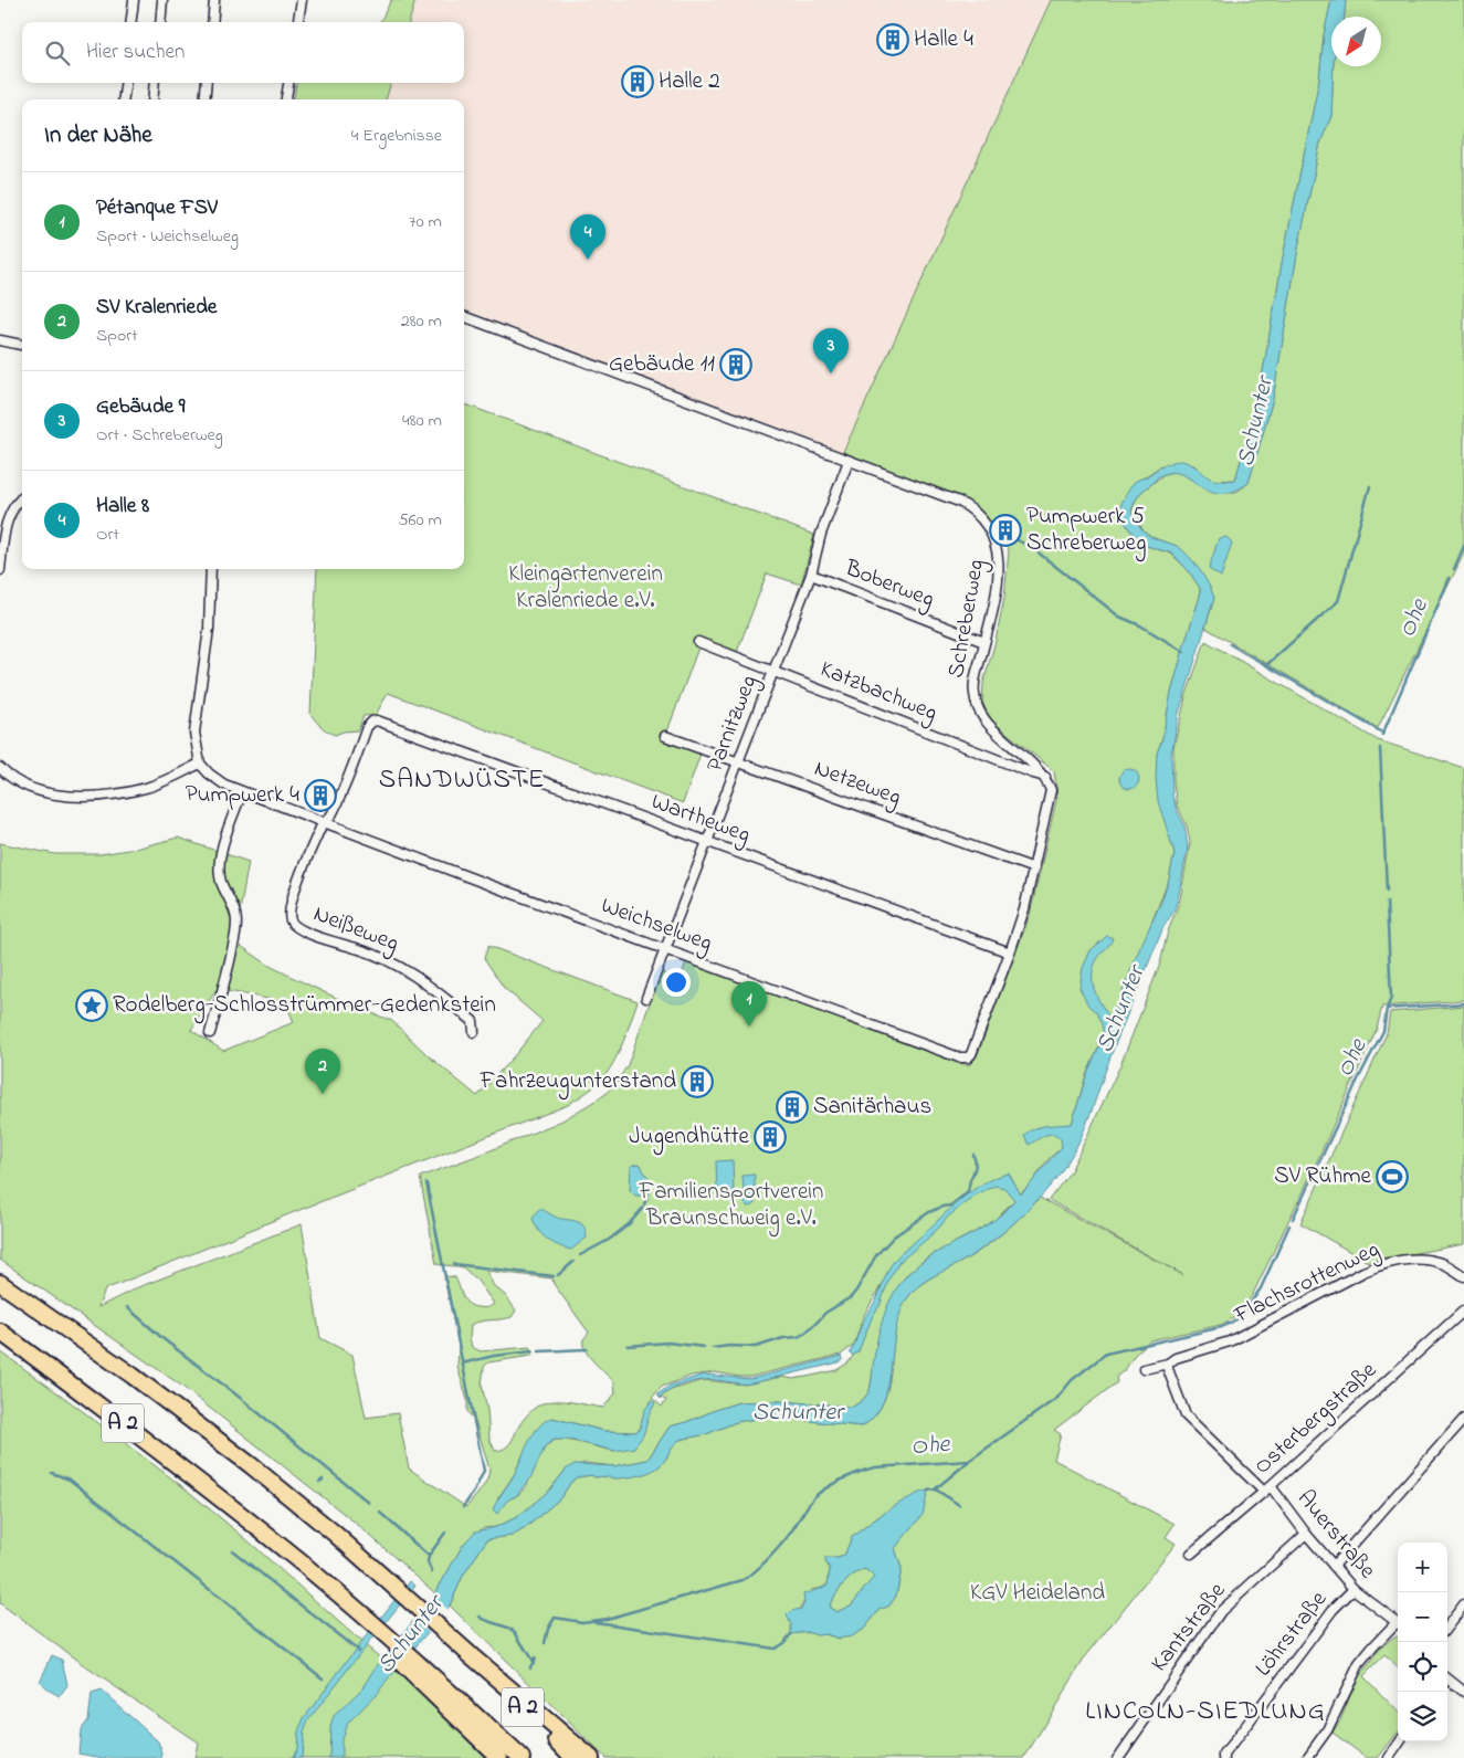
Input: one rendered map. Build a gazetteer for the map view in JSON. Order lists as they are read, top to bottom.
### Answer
{
  "streets": {
    "highway": ["A 2"],
    "street": [
      "Boberweg",
      "Schreberweg",
      "Katzbachweg",
      "Parnitzweg",
      "Netzeweg",
      "Wartheweg",
      "Weichselweg",
      "Neißeweg",
      "Flachsrottenweg",
      "Osterbergstraße",
      "Auerstraße",
      "Kantstraße",
      "Löhrstraße"
    ]
  },
  "crossings": [
    ["Boberweg", "Schreberweg"],
    ["Boberweg", "Parnitzweg"],
    ["Schreberweg", "Katzbachweg"],
    ["Schreberweg", "Parnitzweg"],
    ["Katzbachweg", "Parnitzweg"],
    ["Parnitzweg", "Netzeweg"],
    ["Parnitzweg", "Wartheweg"],
    ["Parnitzweg", "Weichselweg"],
    ["Wartheweg", "Weichselweg"],
    ["Wartheweg", "Neißeweg"],
    ["Weichselweg", "Neißeweg"],
    ["Osterbergstraße", "Auerstraße"],
    ["Auerstraße", "Kantstraße"],
    ["Auerstraße", "Löhrstraße"]
  ],
  "districts": ["SANDWÜSTE", "LINCOLN-SIEDLUNG"],
  "water": ["Schunter", "Ohe"],
  "parks": ["Kleingartenverein Kralenriede e.V.", "Familiensportverein Braunschweig e.V.", "KGV Heideland"],
  "places": {
    "building": [
      "Halle 4",
      "Halle 2",
      "Gebäude 11",
      "Pumpwerk 5 Schreberweg",
      "Pumpwerk 4",
      "Fahrzeugunterstand",
      "Sanitärhaus",
      "Jugendhütte"
    ],
    "place": ["Rodelberg-Schlosstrümmer-Gedenkstein"],
    "sports": ["SV Rühme"]
  },
  "north": "bottom left",
  "page": {
    "search": "Hier suchen",
    "heading": ["In der Nähe", "4 Ergebnisse"],
    "list": [
      {
        "mark": "1",
        "name": "Pétanque FSV",
        "note": "Sport · Weichselweg",
        "value": "70 m"
      },
      {
        "mark": "2",
        "name": "SV Kralenriede",
        "note": "Sport",
        "value": "280 m"
      },
      {
        "mark": "3",
        "name": "Gebäude 9",
        "note": "Ort · Schreberweg",
        "value": "480 m"
      },
      {
        "mark": "4",
        "name": "Halle 8",
        "note": "Ort",
        "value": "560 m"
      }
    ],
    "pins": [
      "4",
      "3",
      "1",
      "2"
    ],
    "map_buttons": ["+", "−"]
  }
}
